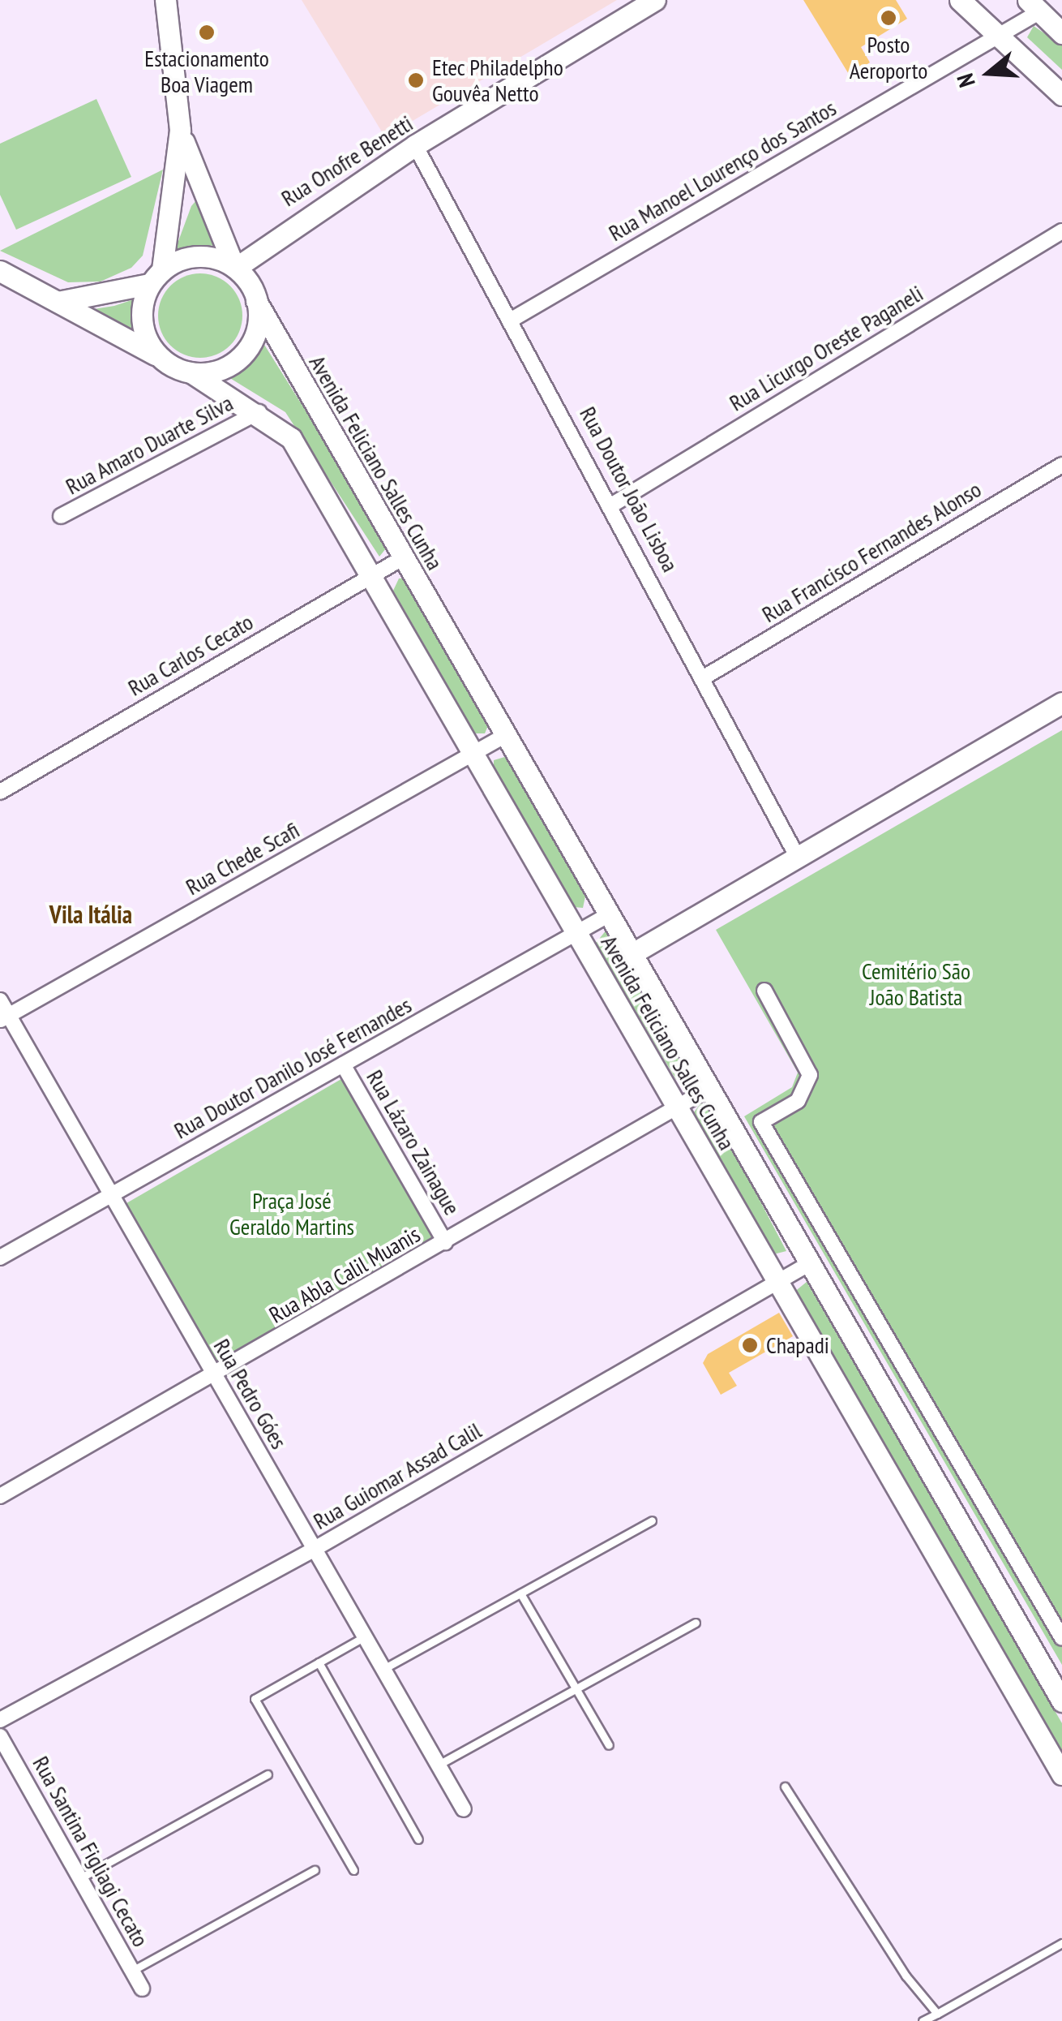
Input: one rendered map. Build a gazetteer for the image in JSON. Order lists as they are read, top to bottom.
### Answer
{
  "streets": {
    "main road": ["Rua Onofre Benetti", "Avenida Feliciano Salles Cunha"],
    "street": [
      "Rua Manoel Lourenço dos Santos",
      "Rua Licurgo Oreste Paganeli",
      "Rua Amaro Duarte Silva",
      "Rua Doutor João Lisboa",
      "Rua Francisco Fernandes Alonso",
      "Rua Carlos Cecato",
      "Rua Chede Scafi",
      "Rua Doutor Danilo José Fernandes",
      "Rua Lázaro Zainague",
      "Rua Abla Calil Muanis",
      "Rua Pedro Góes",
      "Rua Guiomar Assad Calil",
      "Rua Santina Figliagi Cecato"
    ]
  },
  "crossings": [
    ["Rua Onofre Benetti", "Avenida Feliciano Salles Cunha"],
    ["Rua Onofre Benetti", "Rua Doutor João Lisboa"],
    ["Rua Manoel Lourenço dos Santos", "Rua Doutor João Lisboa"],
    ["Rua Licurgo Oreste Paganeli", "Rua Doutor João Lisboa"],
    ["Rua Amaro Duarte Silva", "Avenida Feliciano Salles Cunha"],
    ["Avenida Feliciano Salles Cunha", "Rua Carlos Cecato"],
    ["Avenida Feliciano Salles Cunha", "Rua Chede Scafi"],
    ["Avenida Feliciano Salles Cunha", "Rua Doutor Danilo José Fernandes"],
    ["Avenida Feliciano Salles Cunha", "Rua Abla Calil Muanis"],
    ["Avenida Feliciano Salles Cunha", "Rua Guiomar Assad Calil"],
    ["Rua Doutor João Lisboa", "Rua Francisco Fernandes Alonso"],
    ["Rua Chede Scafi", "Rua Pedro Góes"],
    ["Rua Doutor Danilo José Fernandes", "Rua Lázaro Zainague"],
    ["Rua Doutor Danilo José Fernandes", "Rua Pedro Góes"],
    ["Rua Lázaro Zainague", "Rua Abla Calil Muanis"],
    ["Rua Abla Calil Muanis", "Rua Pedro Góes"],
    ["Rua Pedro Góes", "Rua Guiomar Assad Calil"]
  ],
  "districts": ["Vila Itália"],
  "parks": ["Cemitério São João Batista", "Praça José Geraldo Martins"],
  "places": [
    "Posto Aeroporto",
    "Estacionamento Boa Viagem",
    "Etec Philadelpho Gouvêa Netto",
    "Chapadi"
  ],
  "north": "left"
}
